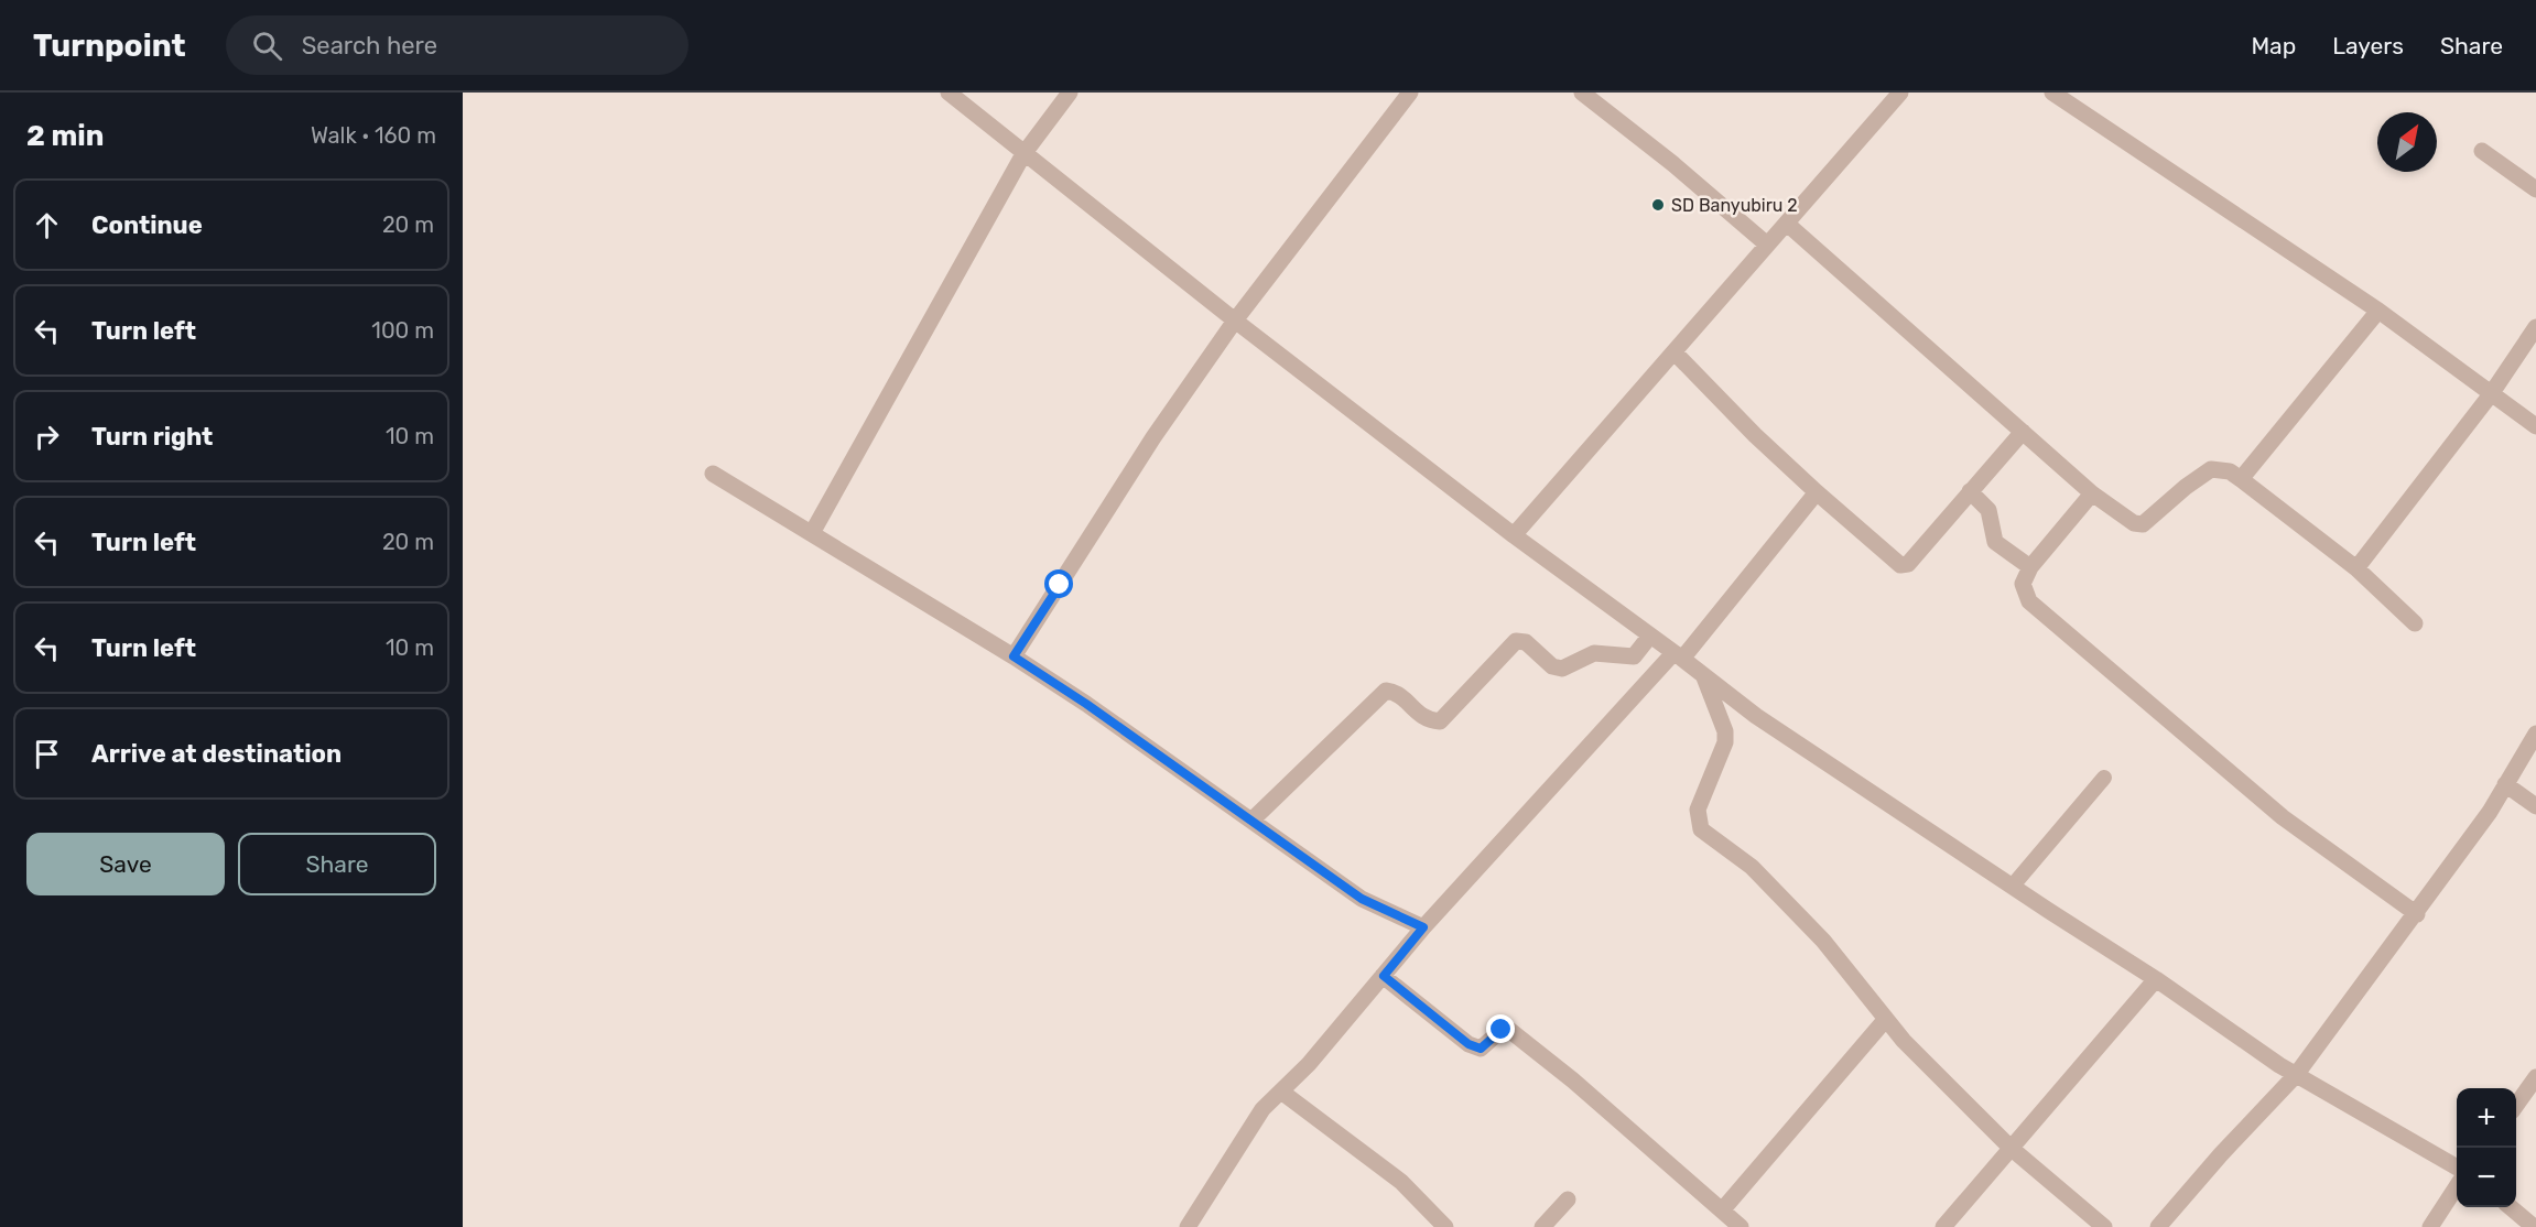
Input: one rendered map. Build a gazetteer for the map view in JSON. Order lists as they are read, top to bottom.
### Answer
{
  "places": ["SD Banyubiru 2"],
  "north": "top right",
  "page": {
    "header": "Turnpoint",
    "search": "Search here",
    "nav": ["Map", "Layers", "Share"],
    "heading": ["2 min", "Walk · 160 m"],
    "list": [
      ["Continue", "20 m"],
      ["Turn left", "100 m"],
      ["Turn right", "10 m"],
      ["Turn left", "20 m"],
      ["Turn left", "10 m"],
      "Arrive at destination"
    ],
    "buttons": ["Save", "Share"],
    "map_buttons": ["+", "−"]
  }
}
